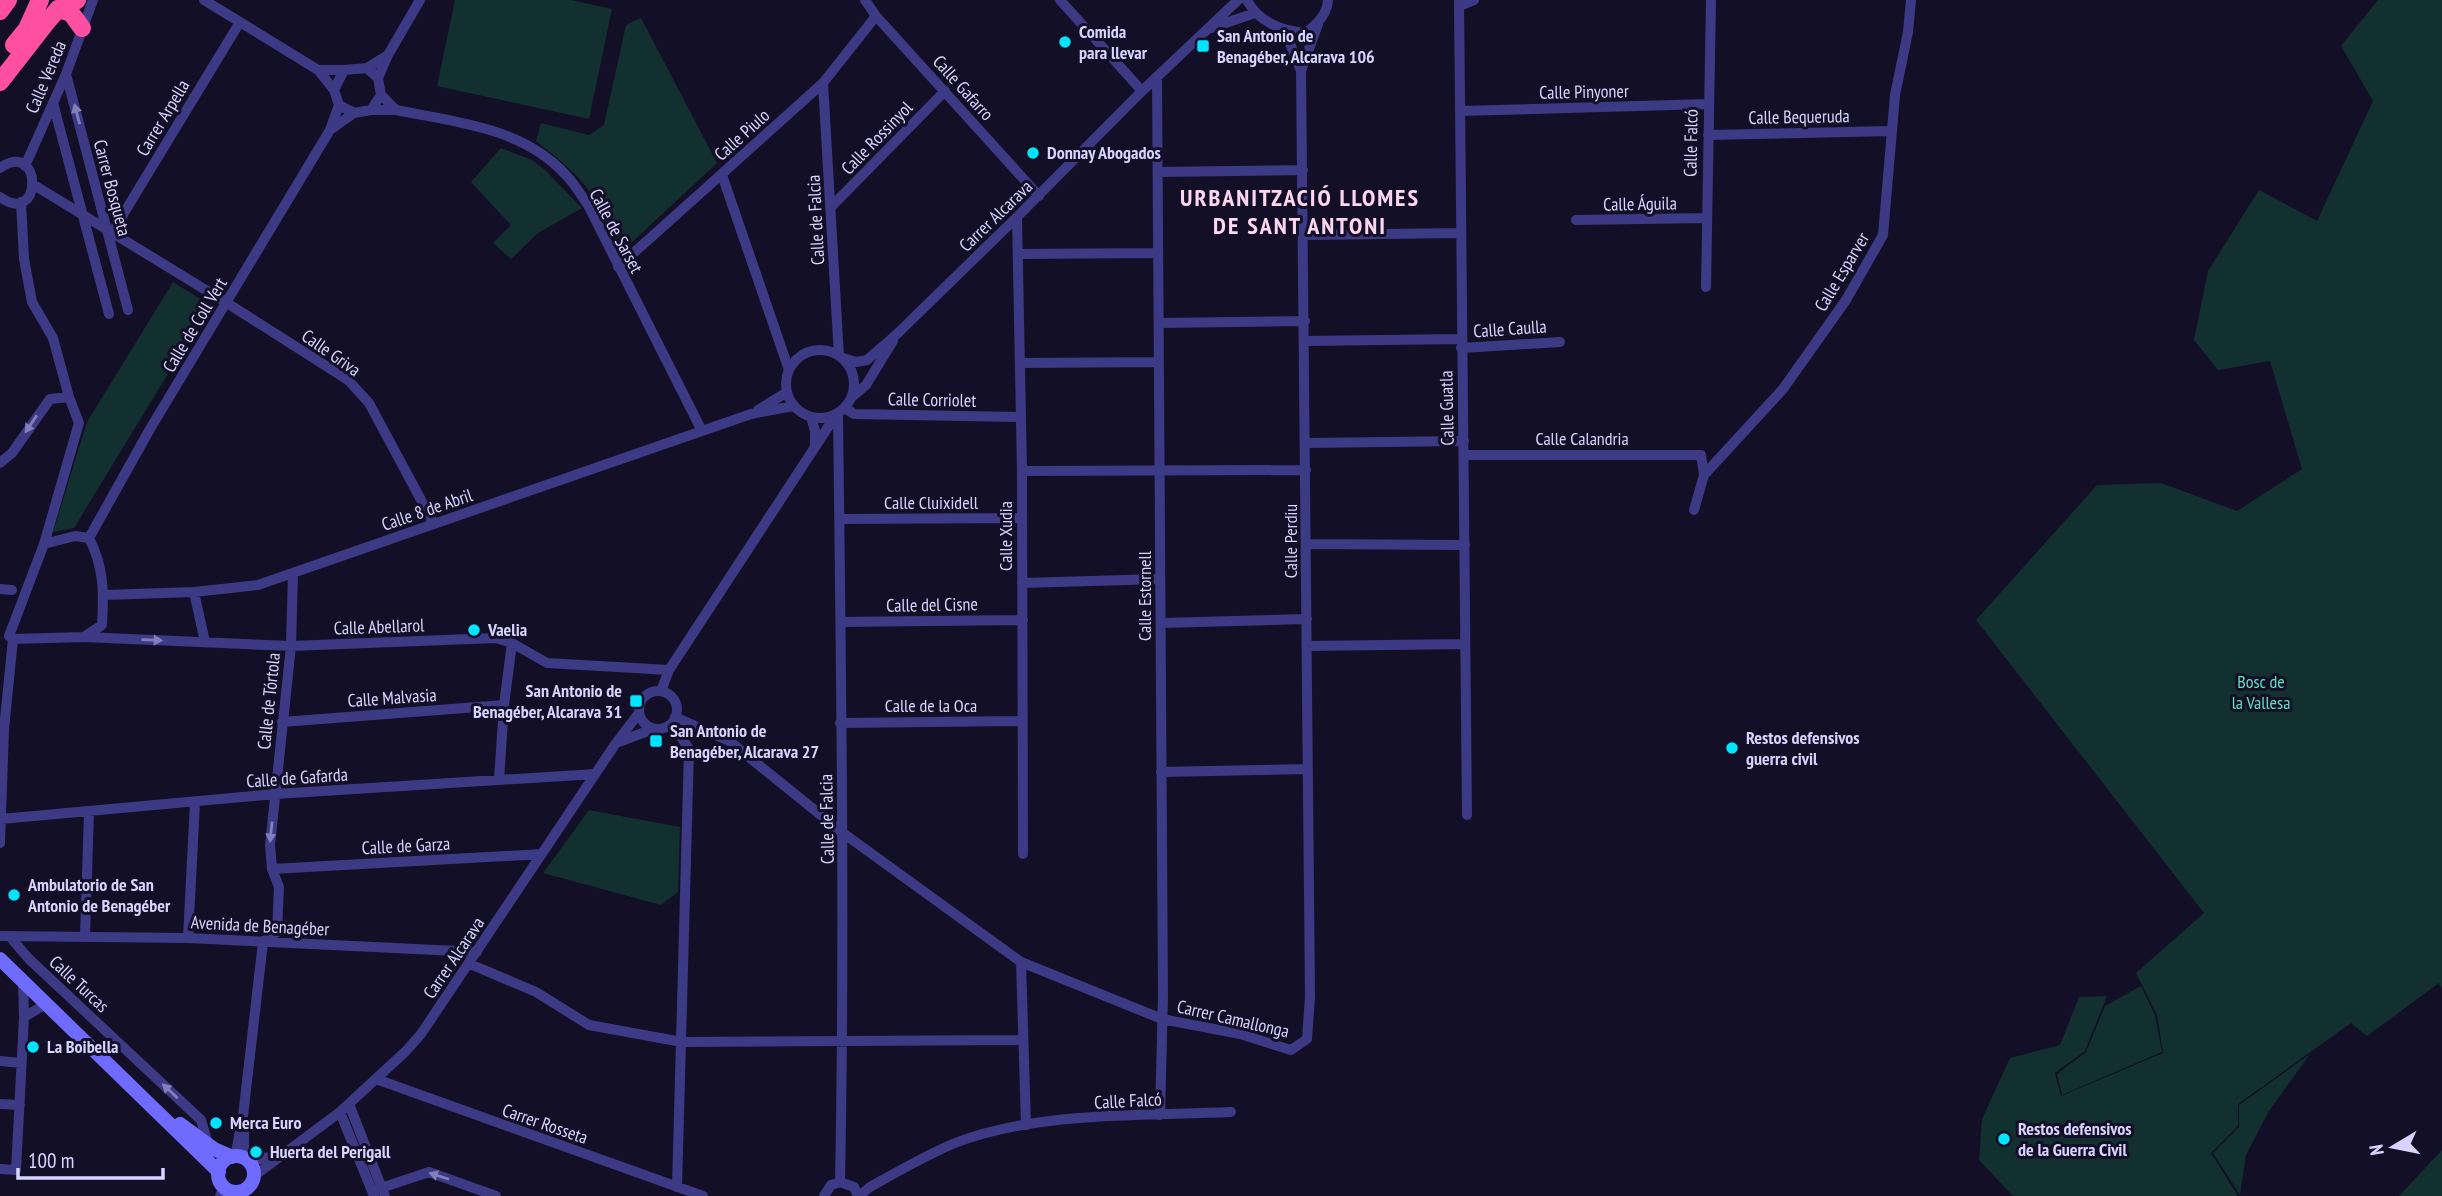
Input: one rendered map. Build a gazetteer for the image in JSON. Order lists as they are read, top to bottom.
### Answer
{
  "streets": {
    "street": [
      "Calle Vereda",
      "Calle Gafarro",
      "Calle Pinyoner",
      "Calle Bequeruda",
      "Carrer Arpella",
      "Calle Piulo",
      "Calle Rossinyol",
      "Calle Falcó",
      "Carrer Bosqueta",
      "Calle Águila",
      "Carrer Alcarava",
      "Calle de Falcia",
      "Calle de Sarset",
      "Calle Esparver",
      "Calle de Coll Vert",
      "Calle Caulla",
      "Calle Griva",
      "Calle Corriolet",
      "Calle Guatla",
      "Calle Calandria",
      "Calle Cluixidell",
      "Calle 8 de Abril",
      "Calle Xudia",
      "Calle Perdiu",
      "Calle Estornell",
      "Calle del Cisne",
      "Calle Abellarol",
      "Calle Malvasia",
      "Calle de Tórtola",
      "Calle de la Oca",
      "Calle de Gafarda",
      "Calle de Garza",
      "Avenida de Benagéber",
      "Calle Turcas",
      "Carrer Camallonga",
      "Carrer Rosseta"
    ]
  },
  "crossings": [
    ["Calle Vereda", "Carrer Bosqueta"],
    ["Calle Gafarro", "Calle Piulo"],
    ["Calle Gafarro", "Calle Rossinyol"],
    ["Calle Gafarro", "Carrer Alcarava"],
    ["Calle Pinyoner", "Calle Falcó"],
    ["Calle Pinyoner", "Calle Guatla"],
    ["Calle Bequeruda", "Calle Falcó"],
    ["Calle Bequeruda", "Calle Esparver"],
    ["Carrer Arpella", "Carrer Bosqueta"],
    ["Carrer Arpella", "Calle Griva"],
    ["Calle Piulo", "Calle de Falcia"],
    ["Calle Piulo", "Calle de Sarset"],
    ["Calle Rossinyol", "Calle de Falcia"],
    ["Calle Falcó", "Calle Águila"],
    ["Calle Falcó", "Calle Estornell"],
    ["Carrer Bosqueta", "Calle Griva"],
    ["Carrer Alcarava", "Calle de Falcia"],
    ["Carrer Alcarava", "Calle Corriolet"],
    ["Carrer Alcarava", "Calle 8 de Abril"],
    ["Carrer Alcarava", "Calle Xudia"],
    ["Carrer Alcarava", "Calle Estornell"],
    ["Carrer Alcarava", "Calle de Tórtola"],
    ["Carrer Alcarava", "Calle de Gafarda"],
    ["Carrer Alcarava", "Calle de Garza"],
    ["Carrer Alcarava", "Avenida de Benagéber"],
    ["Carrer Alcarava", "Carrer Camallonga"],
    ["Carrer Alcarava", "Carrer Rosseta"],
    ["Calle de Falcia", "Calle Corriolet"],
    ["Calle de Falcia", "Calle Cluixidell"],
    ["Calle de Falcia", "Calle 8 de Abril"],
    ["Calle de Falcia", "Calle del Cisne"],
    ["Calle de Falcia", "Calle de la Oca"],
    ["Calle de Falcia", "Carrer Camallonga"],
    ["Calle de Sarset", "Calle de Coll Vert"],
    ["Calle de Sarset", "Calle 8 de Abril"],
    ["Calle Esparver", "Calle Calandria"],
    ["Calle de Coll Vert", "Calle Griva"],
    ["Calle Caulla", "Calle Guatla"],
    ["Calle Caulla", "Calle Perdiu"],
    ["Calle Griva", "Calle 8 de Abril"],
    ["Calle Corriolet", "Calle 8 de Abril"],
    ["Calle Corriolet", "Calle Xudia"],
    ["Calle Guatla", "Calle Calandria"],
    ["Calle Cluixidell", "Calle Xudia"],
    ["Calle 8 de Abril", "Calle de Tórtola"],
    ["Calle Xudia", "Calle del Cisne"],
    ["Calle Xudia", "Calle de la Oca"],
    ["Calle Perdiu", "Carrer Camallonga"],
    ["Calle Estornell", "Carrer Camallonga"],
    ["Calle Abellarol", "Calle de Tórtola"],
    ["Calle Malvasia", "Calle de Tórtola"],
    ["Calle de Tórtola", "Calle de Gafarda"],
    ["Calle de Tórtola", "Calle de Garza"],
    ["Calle de Tórtola", "Avenida de Benagéber"],
    ["Avenida de Benagéber", "Calle Turcas"]
  ],
  "one_way": ["Calle Turcas"],
  "districts": ["URBANITZACIÓ LLOMES DE SANT ANTONI"],
  "parks": ["Bosc de la Vallesa"],
  "places": {
    "other": [
      "Comida para llevar",
      "Donnay Abogados",
      "Vaelia",
      "Restos defensivos guerra civil",
      "Ambulatorio de San Antonio de Benagéber",
      "La Boibella",
      "Merca Euro",
      "Restos defensivos de la Guerra Civil",
      "Huerta del Perigall"
    ],
    "transit": ["San Antonio de Benagéber, Alcarava 106", "San Antonio de Benagéber, Alcarava 31", "San Antonio de Benagéber, Alcarava 27"]
  },
  "scale_bar": "100 m",
  "north": "left"
}
